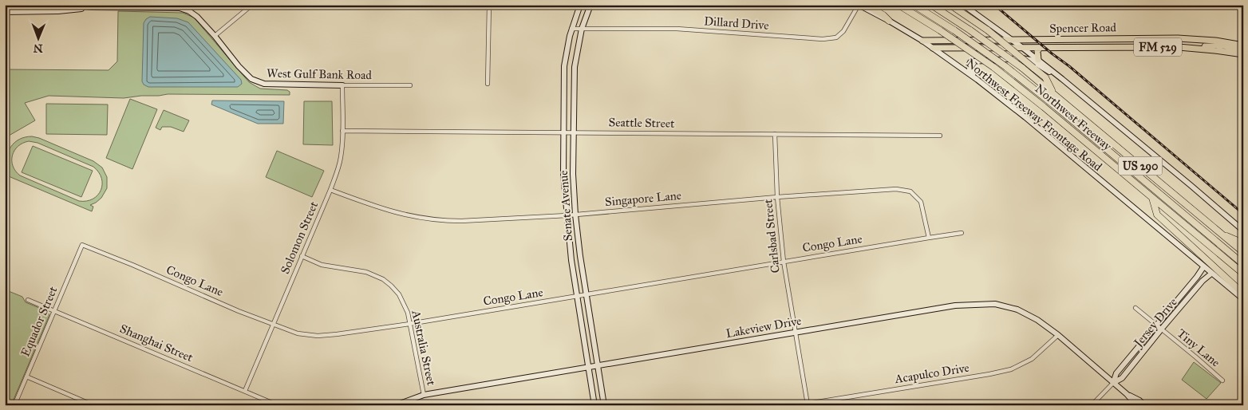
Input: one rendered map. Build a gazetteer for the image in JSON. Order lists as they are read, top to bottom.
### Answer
{
  "streets": {
    "highway": ["Northwest Freeway", "US 290"],
    "main road": ["Spencer Road", "FM 529"],
    "street": [
      "Dillard Drive",
      "West Gulf Bank Road",
      "Northwest Freeway Frontage Road",
      "Seattle Street",
      "Singapore Lane",
      "Senate Avenue",
      "Carlsbad Street",
      "Solomon Street",
      "Congo Lane",
      "Equador Street",
      "Jersey Drive",
      "Lakeview Drive",
      "Shanghai Street",
      "Australia Street",
      "Tiny Lane",
      "Acapulco Drive"
    ]
  },
  "crossings": [
    ["Dillard Drive", "Northwest Freeway Frontage Road"],
    ["Dillard Drive", "Senate Avenue"],
    ["Spencer Road", "Northwest Freeway Frontage Road"],
    ["West Gulf Bank Road", "Solomon Street"],
    ["Northwest Freeway Frontage Road", "Jersey Drive"],
    ["Seattle Street", "Senate Avenue"],
    ["Seattle Street", "Carlsbad Street"],
    ["Seattle Street", "Solomon Street"],
    ["Singapore Lane", "Senate Avenue"],
    ["Singapore Lane", "Carlsbad Street"],
    ["Singapore Lane", "Solomon Street"],
    ["Singapore Lane", "Congo Lane"],
    ["Senate Avenue", "Congo Lane"],
    ["Senate Avenue", "Lakeview Drive"],
    ["Carlsbad Street", "Congo Lane"],
    ["Carlsbad Street", "Lakeview Drive"],
    ["Carlsbad Street", "Acapulco Drive"],
    ["Solomon Street", "Congo Lane"],
    ["Solomon Street", "Shanghai Street"],
    ["Solomon Street", "Australia Street"],
    ["Congo Lane", "Equador Street"],
    ["Congo Lane", "Australia Street"],
    ["Equador Street", "Shanghai Street"],
    ["Jersey Drive", "Lakeview Drive"],
    ["Jersey Drive", "Tiny Lane"],
    ["Lakeview Drive", "Australia Street"],
    ["Lakeview Drive", "Acapulco Drive"]
  ],
  "north": "bottom"
}
